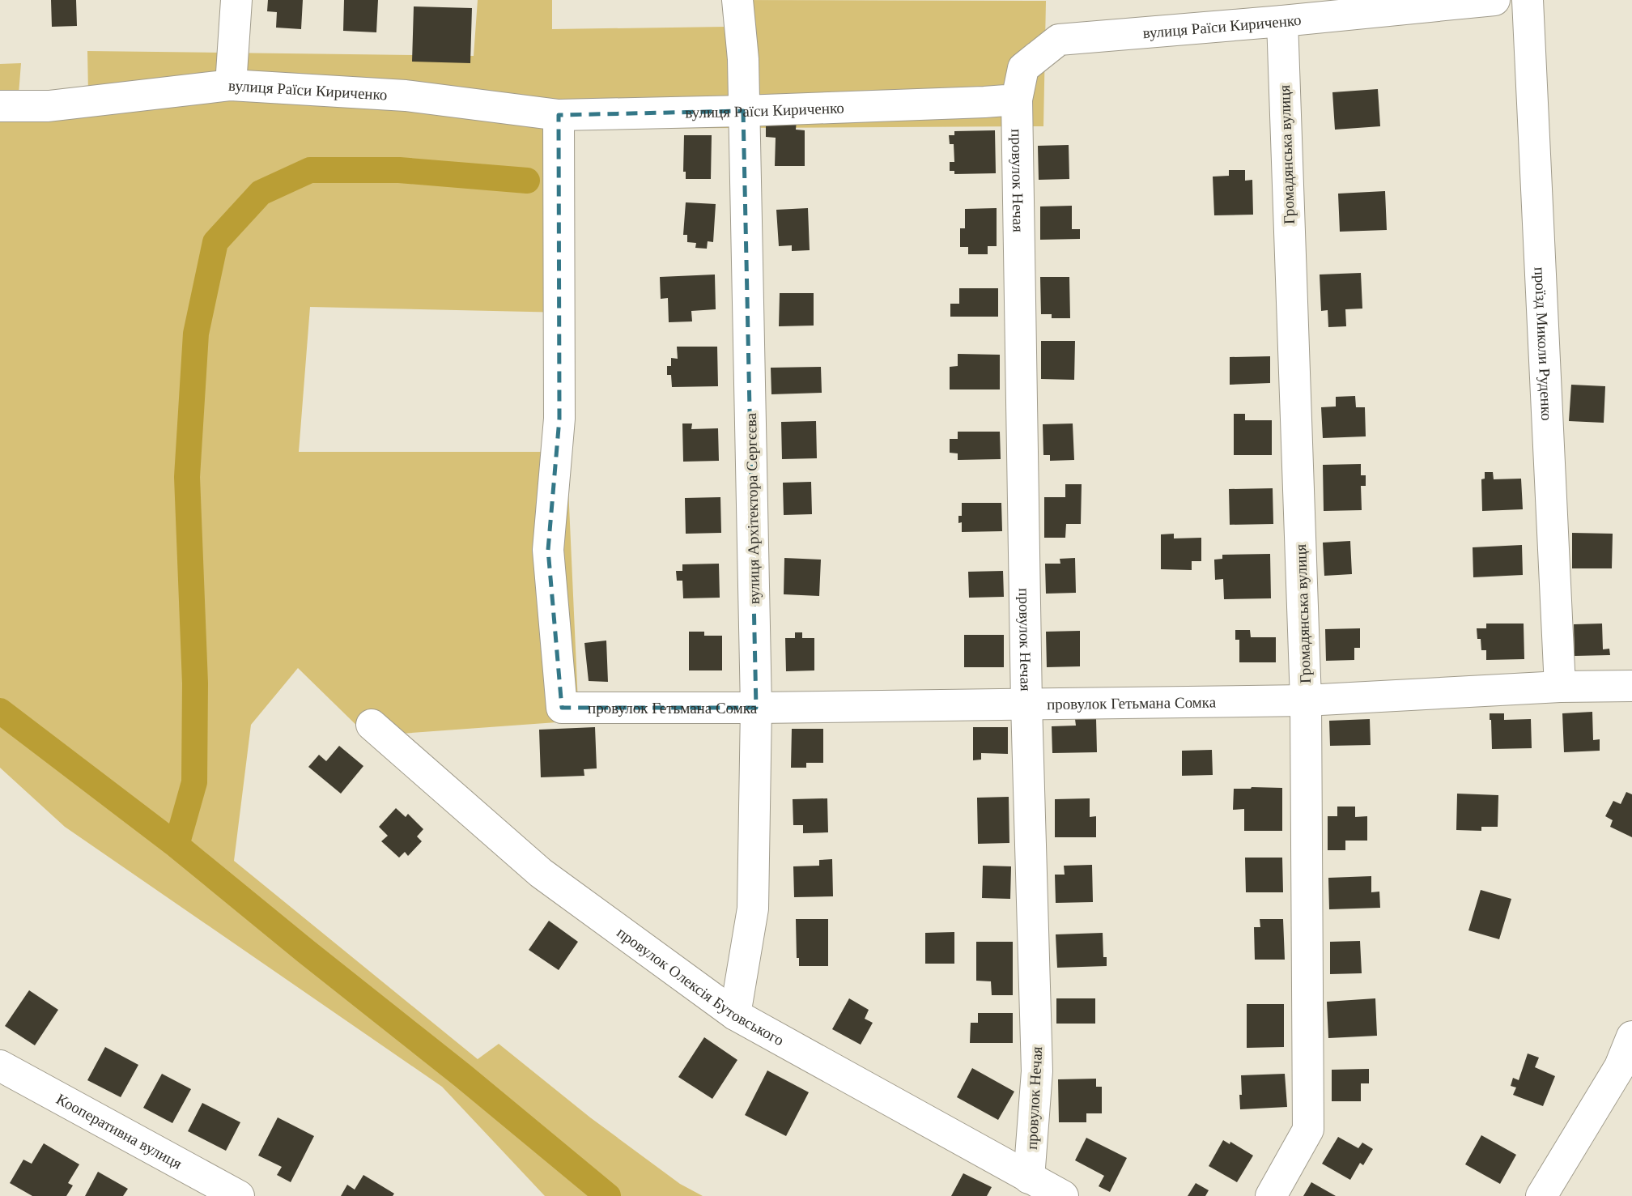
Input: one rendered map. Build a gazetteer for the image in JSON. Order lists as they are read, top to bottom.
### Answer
{
  "streets": {
    "street": [
      "вулиця Раїси Кириченко",
      "Громадянська вулиця",
      "провулок Нечая",
      "проїзд Миколи Руденко",
      "вулиця Архітектора Сергєєва",
      "провулок Гетьмана Сомка",
      "провулок Олексія Бутовського",
      "Кооперативна вулиця"
    ]
  },
  "crossings": [
    ["вулиця Раїси Кириченко", "Громадянська вулиця"],
    ["вулиця Раїси Кириченко", "провулок Нечая"],
    ["вулиця Раїси Кириченко", "вулиця Архітектора Сергєєва"],
    ["вулиця Раїси Кириченко", "провулок Гетьмана Сомка"],
    ["Громадянська вулиця", "провулок Гетьмана Сомка"],
    ["провулок Нечая", "провулок Гетьмана Сомка"],
    ["провулок Нечая", "провулок Олексія Бутовського"],
    ["проїзд Миколи Руденко", "провулок Гетьмана Сомка"],
    ["вулиця Архітектора Сергєєва", "провулок Гетьмана Сомка"],
    ["вулиця Архітектора Сергєєва", "провулок Олексія Бутовського"]
  ]
}
